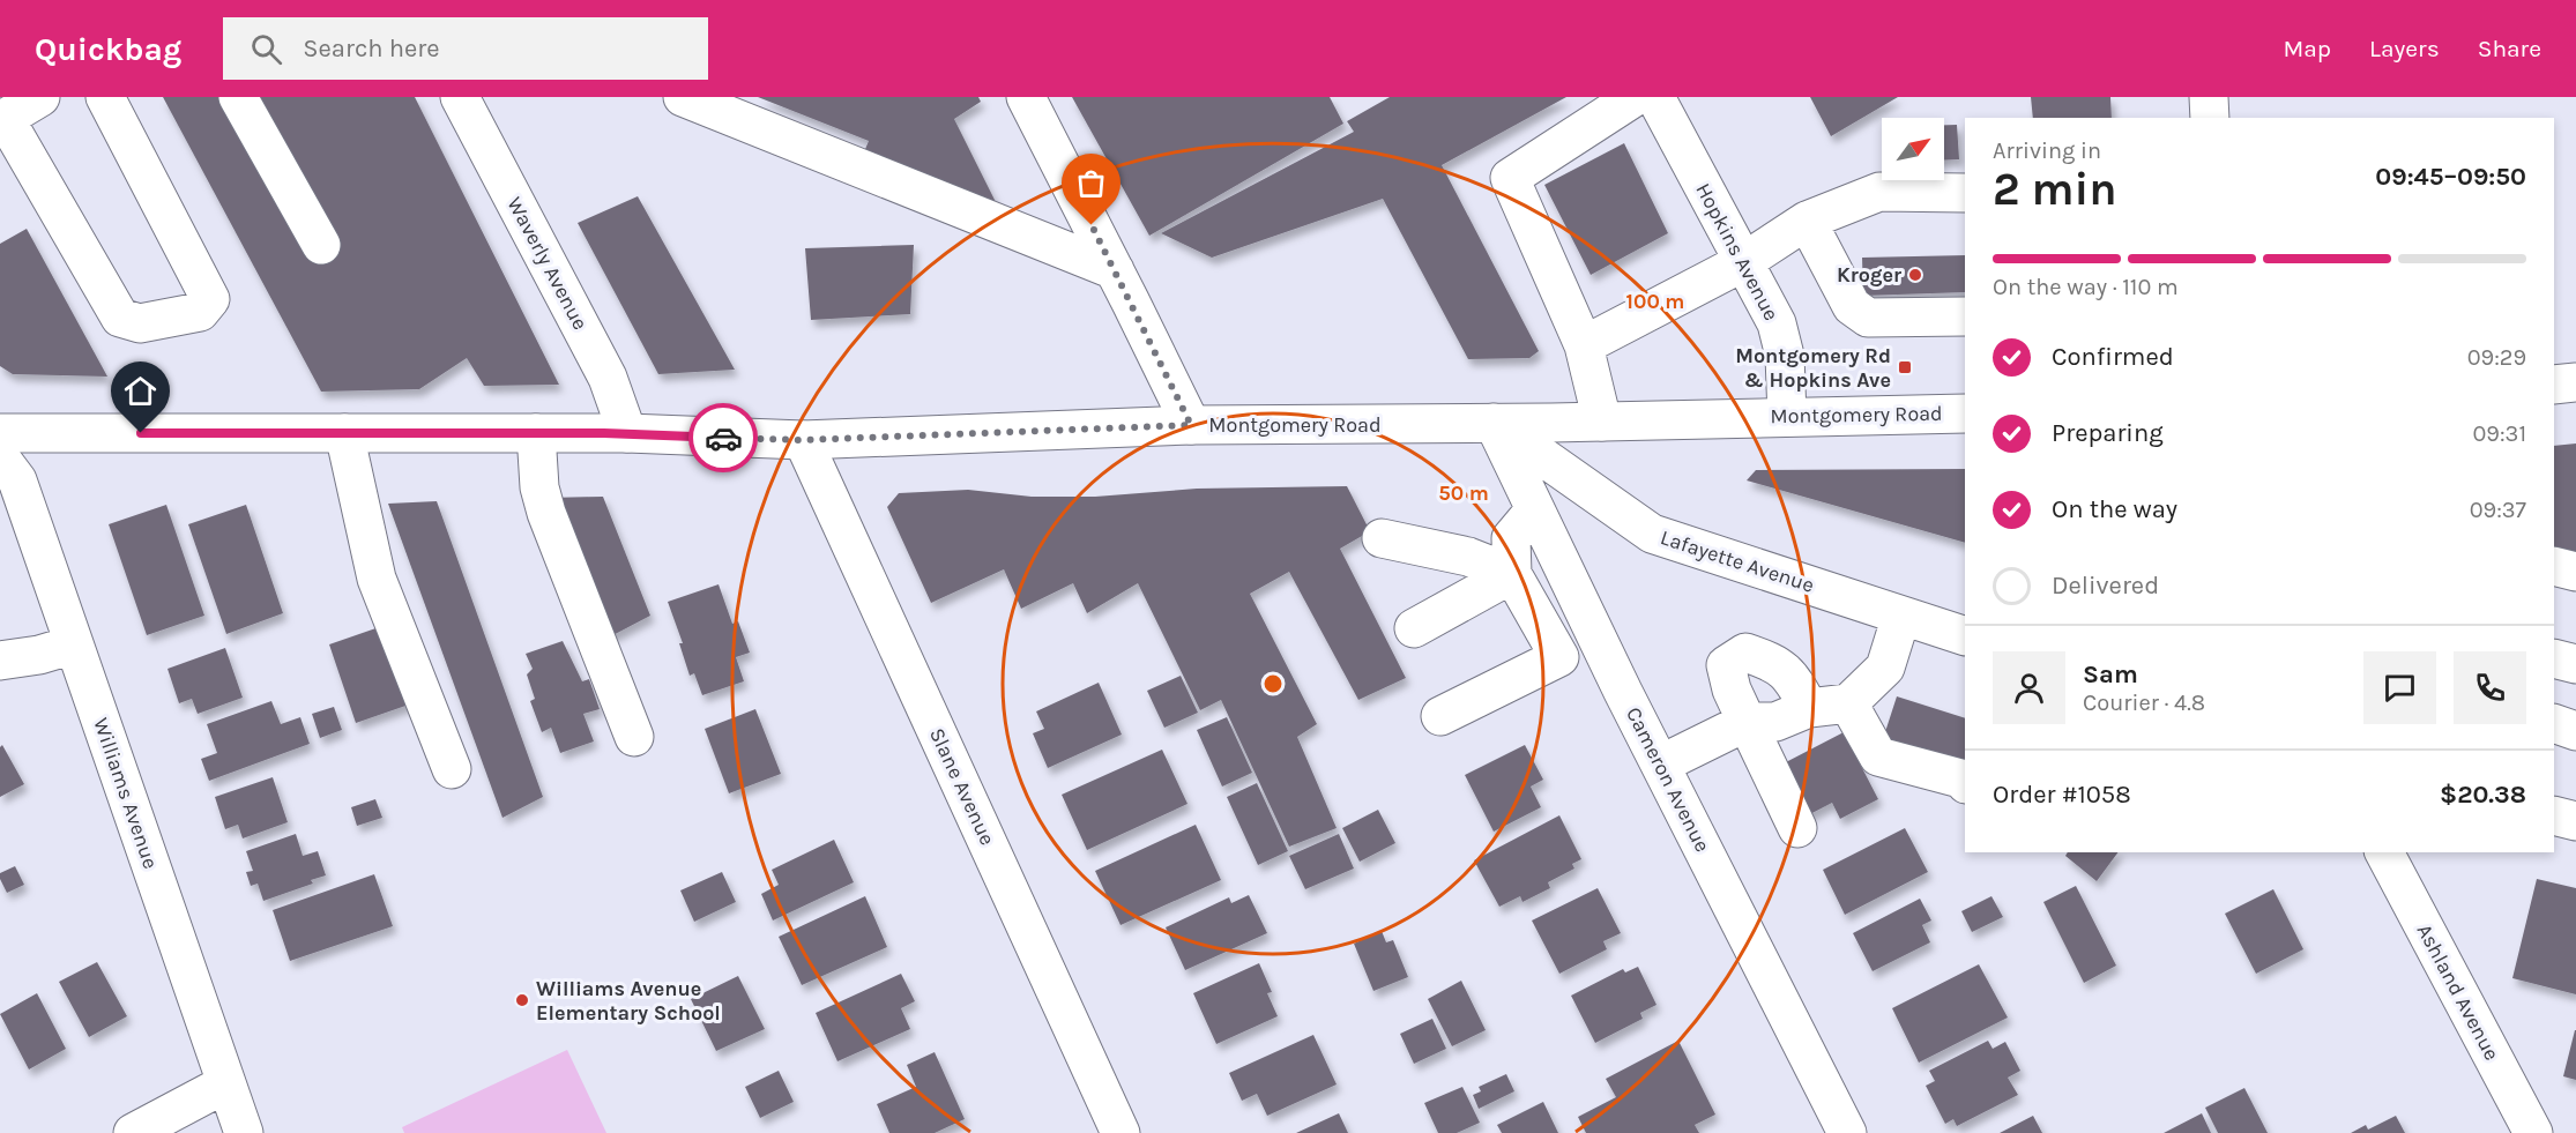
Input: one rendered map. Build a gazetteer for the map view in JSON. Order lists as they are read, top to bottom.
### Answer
{
  "streets": {
    "street": [
      "Hopkins Avenue",
      "Waverly Avenue",
      "Montgomery Road",
      "Lafayette Avenue",
      "Cameron Avenue",
      "Slane Avenue",
      "Williams Avenue",
      "Ashland Avenue"
    ]
  },
  "crossings": [
    ["Hopkins Avenue", "Montgomery Road"],
    ["Waverly Avenue", "Montgomery Road"],
    ["Montgomery Road", "Lafayette Avenue"],
    ["Montgomery Road", "Cameron Avenue"],
    ["Montgomery Road", "Slane Avenue"],
    ["Lafayette Avenue", "Cameron Avenue"]
  ],
  "places": {
    "other": ["Kroger", "Williams Avenue Elementary School"],
    "transit": ["Montgomery Rd & Hopkins Ave"]
  },
  "north": "top right",
  "page": {
    "header": "Quickbag",
    "search": "Search here",
    "nav": ["Map", "Layers", "Share"],
    "heading": ["2 min", "Arriving in", "09:45–09:50"],
    "panel": [
      "Sam",
      "Courier · 4.8",
      "Order #1058",
      "$20.38"
    ],
    "bar": "On the way · 110 m",
    "list": [
      ["Confirmed", "09:29"],
      ["Preparing", "09:31"],
      ["On the way", "09:37"],
      "Delivered"
    ]
  },
  "rings": ["100 m", "50 m"]
}
